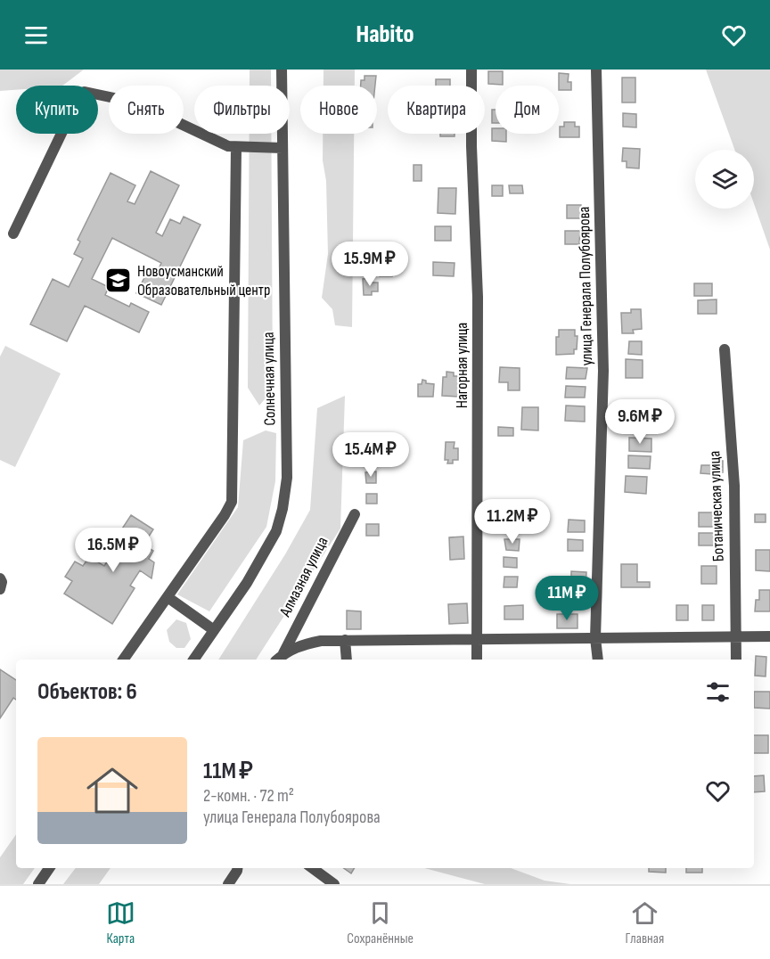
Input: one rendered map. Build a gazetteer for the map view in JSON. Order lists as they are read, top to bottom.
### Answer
{
  "streets": {
    "street": [
      "улица Генерала Полубоярова",
      "Нагорная улица",
      "Солнечная улица",
      "Ботаническая улица",
      "Алмазная улица"
    ]
  },
  "places": {
    "school or university": ["Новоусманский Образовательный центр"]
  },
  "page": {
    "header": "Habito",
    "chip": [
      "Купить",
      "Снять",
      "Фильтры",
      "Новое",
      "Квартира",
      "Дом"
    ],
    "price": [
      "15.9M ₽",
      "9.6M ₽",
      "15.4M ₽",
      "11.2M ₽",
      "16.5M ₽",
      "11M ₽"
    ],
    "heading": "Объектов: 6",
    "list": [
      {
        "name": "11M ₽",
        "note": "2-комн. · 72 m² · улица Генерала Полубоярова"
      }
    ],
    "tabs": ["Карта", "Сохранённые", "Главная"]
  }
}
